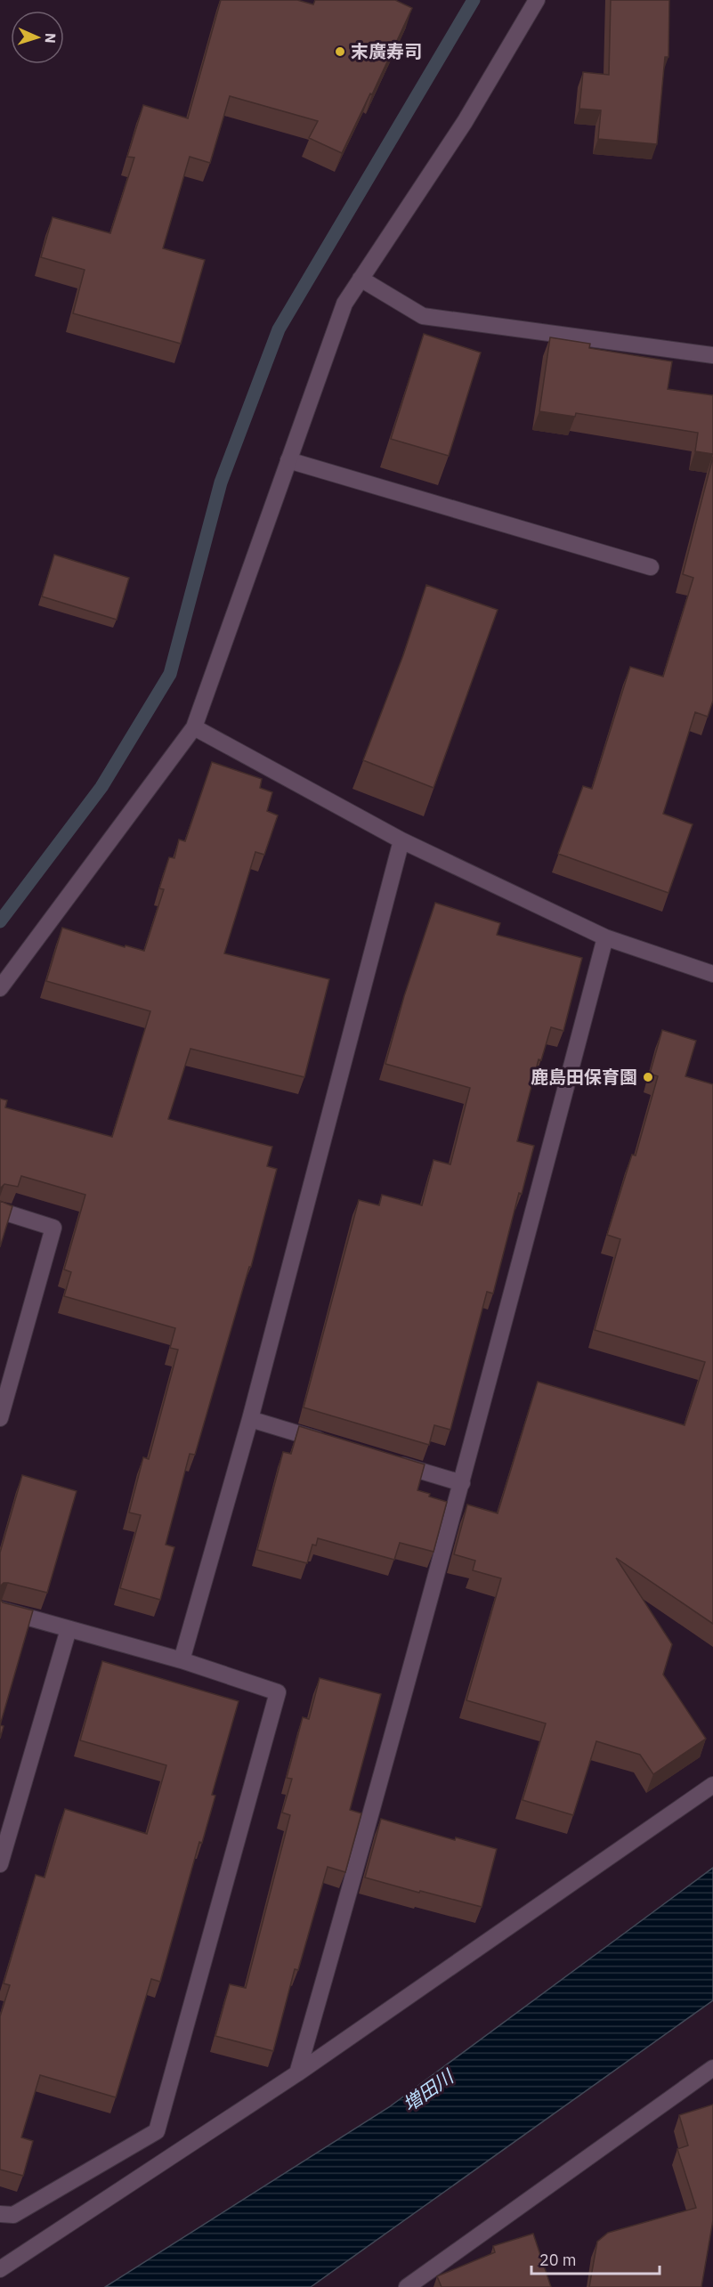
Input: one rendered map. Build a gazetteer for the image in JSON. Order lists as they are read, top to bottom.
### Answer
{
  "water": ["増田川"],
  "places": ["末廣寿司", "鹿島田保育園"],
  "scale_bar": "20 m",
  "north": "right"
}
